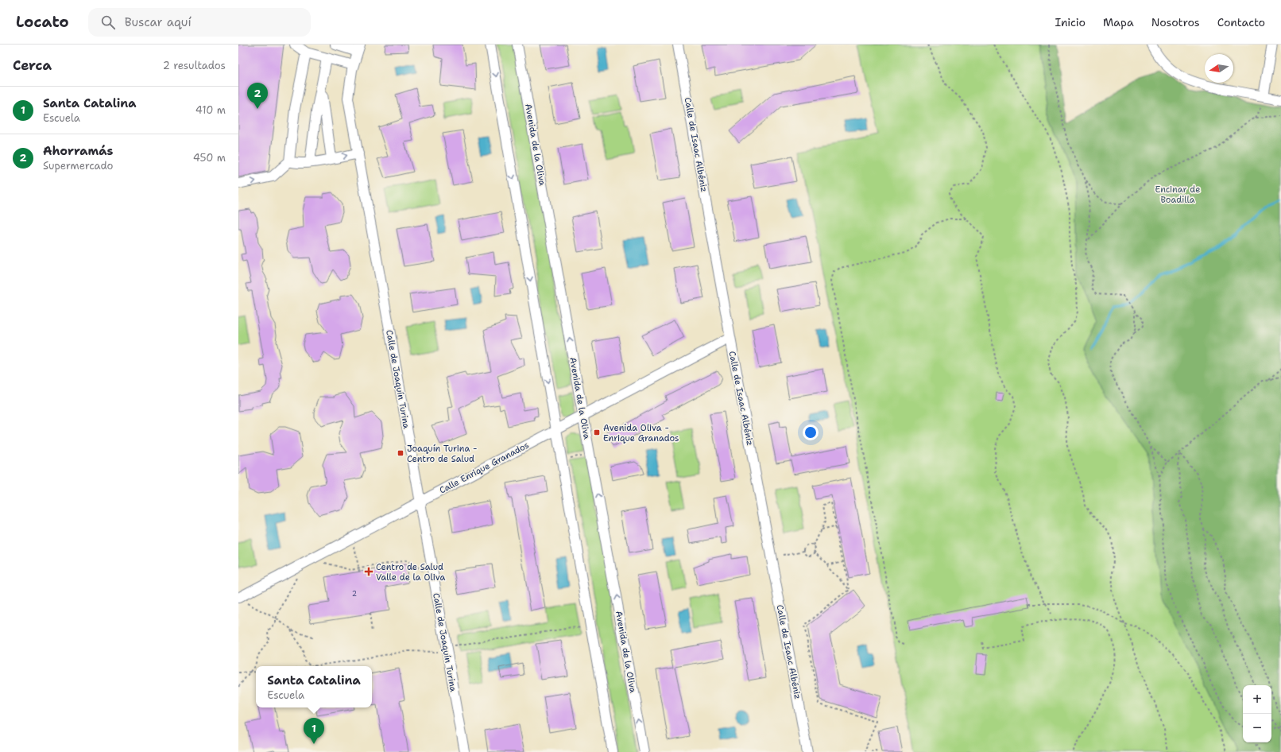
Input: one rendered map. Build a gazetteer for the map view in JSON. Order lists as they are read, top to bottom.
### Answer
{
  "streets": {
    "street": [
      "Avenida de la Oliva",
      "Calle de Isaac Albéniz",
      "Calle de Joaquín Turina",
      "Calle Enrique Granados"
    ]
  },
  "crossings": [
    ["Avenida de la Oliva", "Calle Enrique Granados"],
    ["Calle de Isaac Albéniz", "Calle Enrique Granados"],
    ["Calle de Joaquín Turina", "Calle Enrique Granados"]
  ],
  "parks": ["Encinar de Boadilla"],
  "places": {
    "transit": ["Avenida Oliva - Enrique Granados", "Joaquín Turina - Centro de Salud"],
    "health": ["Centro de Salud Valle de la Oliva"]
  },
  "house_numbers": ["2"],
  "north": "left",
  "page": {
    "header": "Locato",
    "search": "Buscar aquí",
    "nav": [
      "Inicio",
      "Mapa",
      "Nosotros",
      "Contacto"
    ],
    "heading": ["Cerca", "2 resultados"],
    "pins": ["2", "1"],
    "list": [
      {
        "mark": "1",
        "name": "Santa Catalina",
        "note": "Escuela",
        "value": "410 m"
      },
      {
        "mark": "2",
        "name": "Ahorramás",
        "note": "Supermercado",
        "value": "450 m"
      }
    ],
    "popup": ["Santa Catalina", "Escuela"],
    "map_buttons": ["+", "−"]
  }
}
